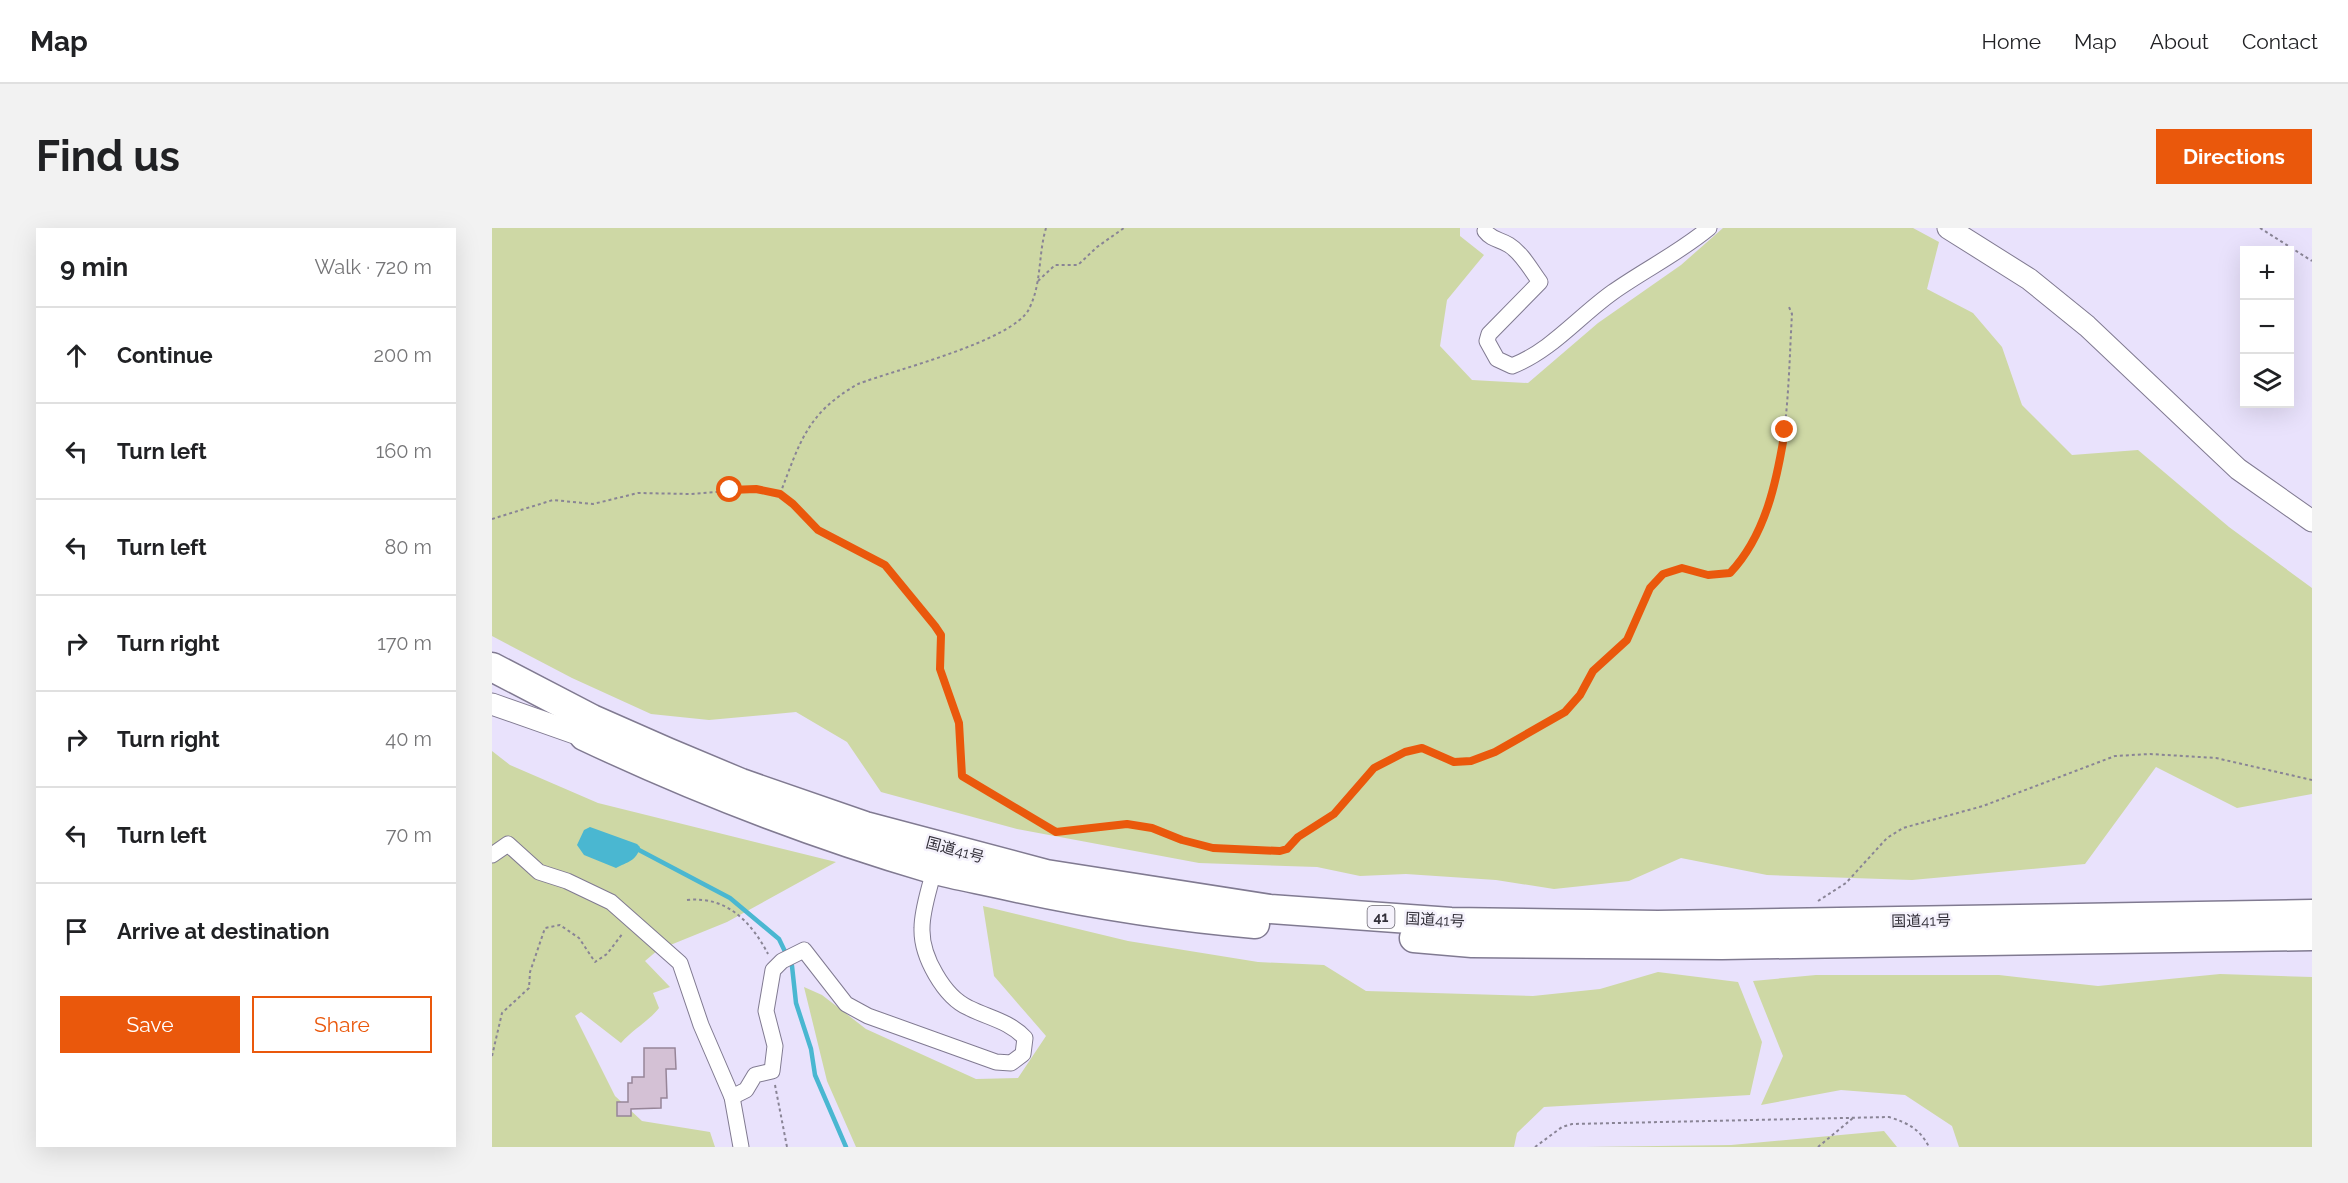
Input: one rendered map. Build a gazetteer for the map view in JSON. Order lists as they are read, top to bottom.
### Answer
{
  "streets": {
    "highway": ["国道41号", "41"]
  },
  "page": {
    "header": "Map",
    "nav": [
      "Home",
      "Map",
      "About",
      "Contact"
    ],
    "buttons": [
      "Directions",
      ["Save", "Share"]
    ],
    "title": "Find us",
    "heading": ["9 min", "Walk · 720 m"],
    "map_buttons": ["+", "−"],
    "list": [
      ["Continue", "200 m"],
      ["Turn left", "160 m"],
      ["Turn left", "80 m"],
      ["Turn right", "170 m"],
      ["Turn right", "40 m"],
      ["Turn left", "70 m"],
      "Arrive at destination"
    ]
  }
}
